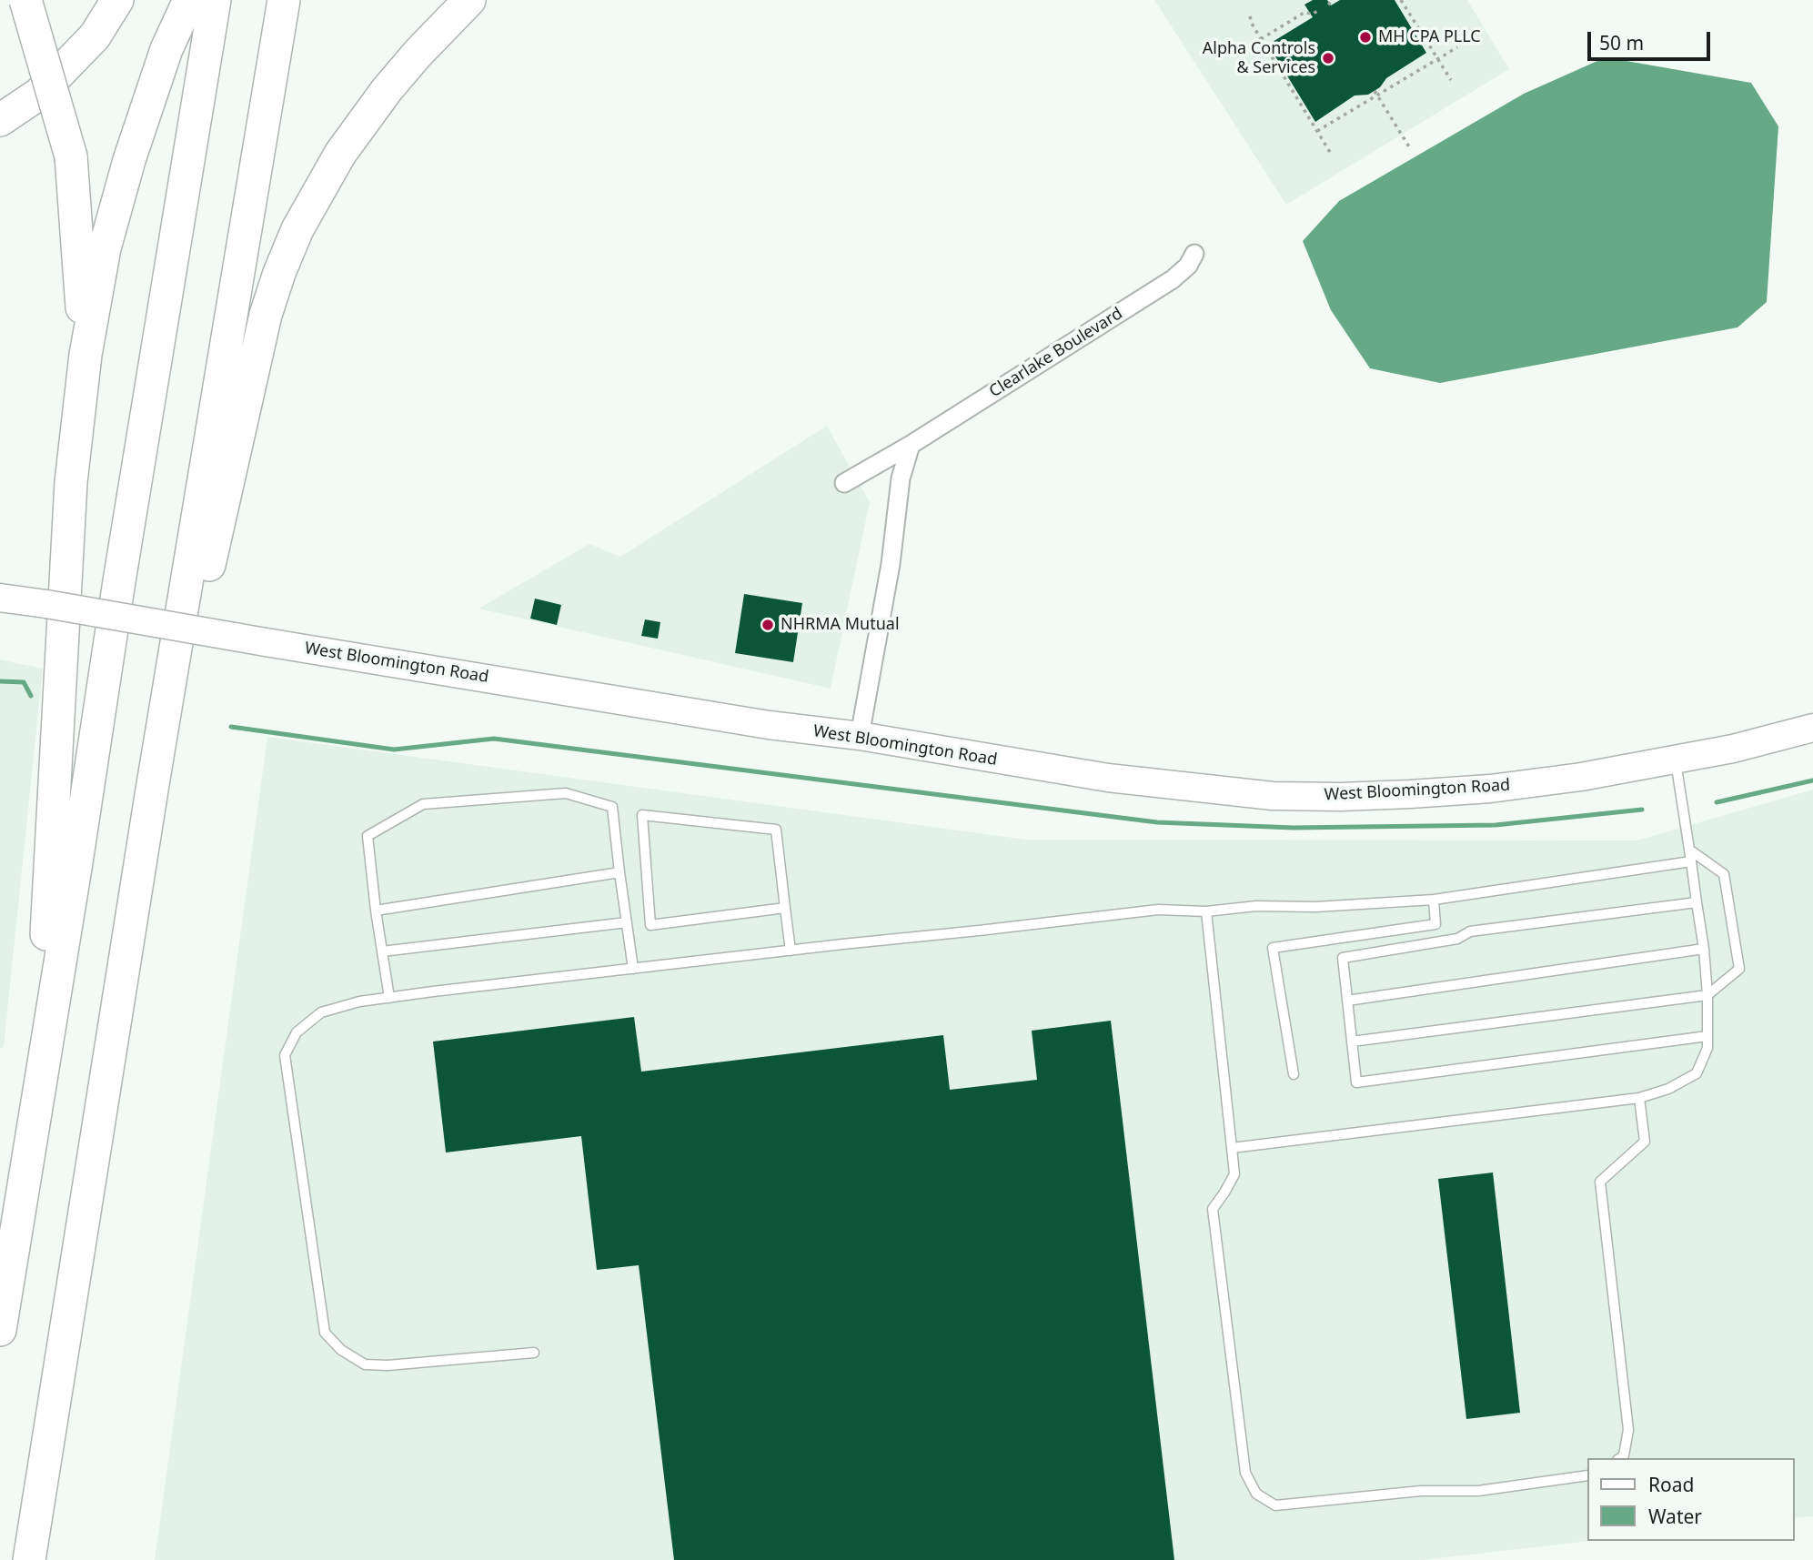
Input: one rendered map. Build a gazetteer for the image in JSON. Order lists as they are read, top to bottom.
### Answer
{
  "streets": {
    "main road": ["West Bloomington Road"],
    "street": ["Clearlake Boulevard"]
  },
  "places": ["MH CPA PLLC", "Alpha Controls & Services", "NHRMA Mutual"],
  "legend": ["Road", "Water"],
  "scale_bar": "50 m"
}
